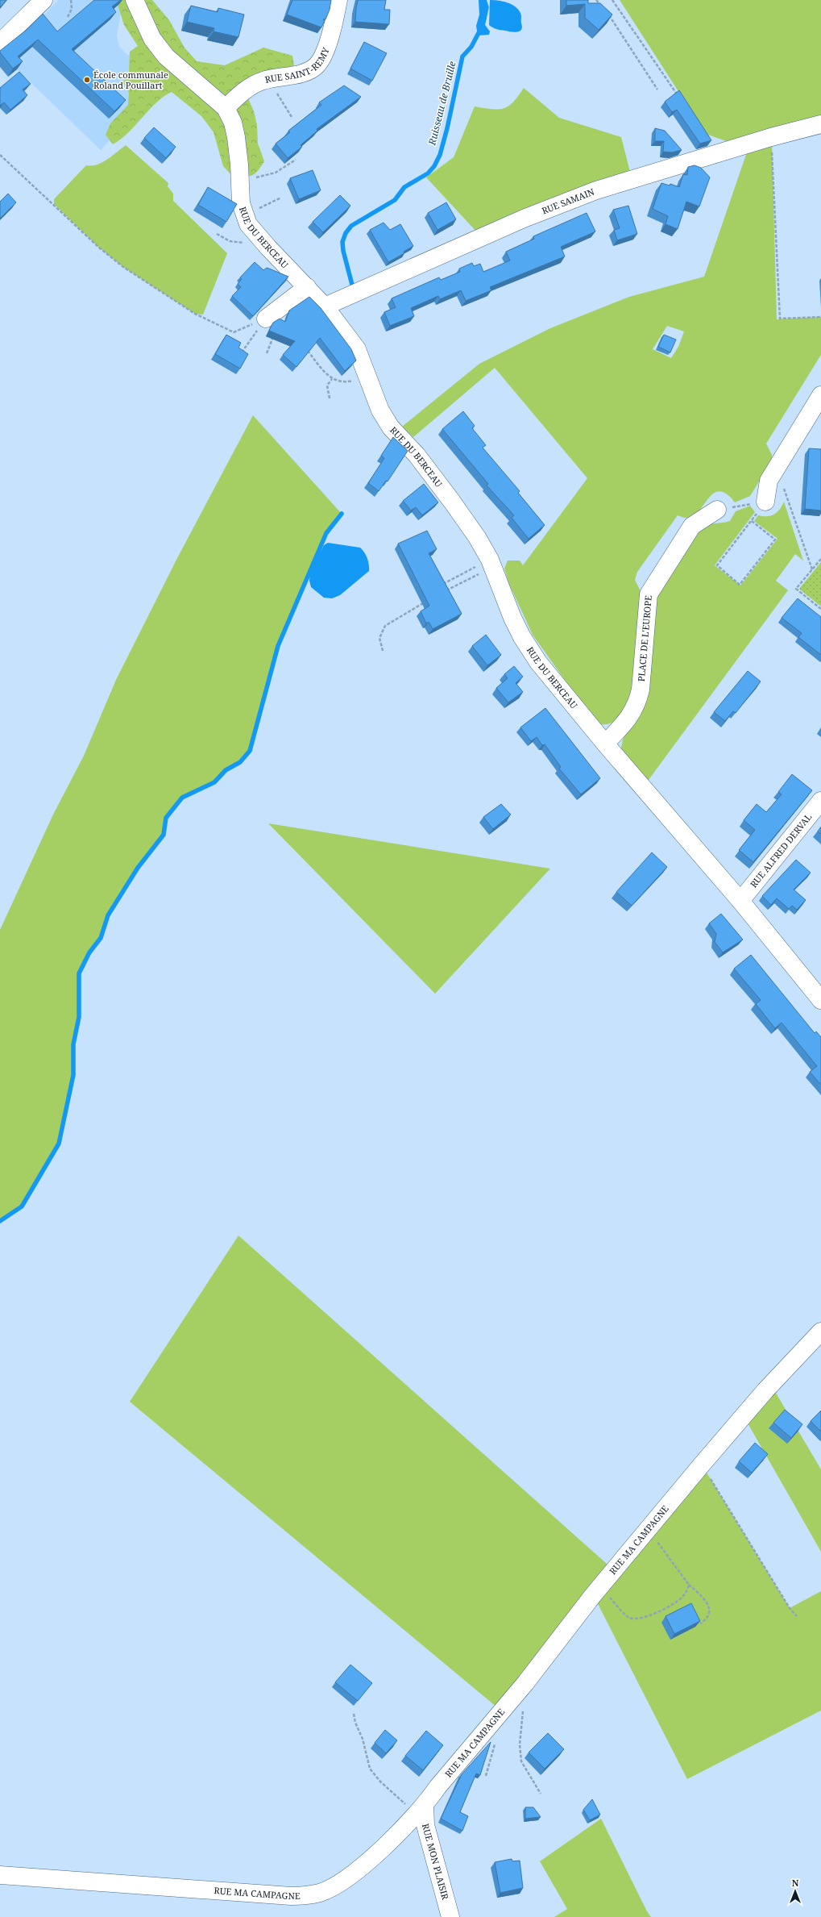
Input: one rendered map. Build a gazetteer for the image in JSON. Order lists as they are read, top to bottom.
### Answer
{
  "streets": {
    "street": [
      "RUE SAINT-REMY",
      "RUE SAMAIN",
      "RUE DU BERCEAU",
      "PLACE DE L'EUROPE",
      "RUE ALFRED DERVAL",
      "RUE MA CAMPAGNE",
      "RUE MON PLAISIR"
    ]
  },
  "crossings": [
    ["RUE SAINT-REMY", "RUE DU BERCEAU"],
    ["RUE SAMAIN", "RUE DU BERCEAU"],
    ["RUE DU BERCEAU", "PLACE DE L'EUROPE"],
    ["RUE DU BERCEAU", "RUE ALFRED DERVAL"],
    ["RUE MA CAMPAGNE", "RUE MON PLAISIR"]
  ],
  "water": ["Ruisseau de Bruille"],
  "places": ["École communale Roland Pouillart"],
  "north": "top"
}
